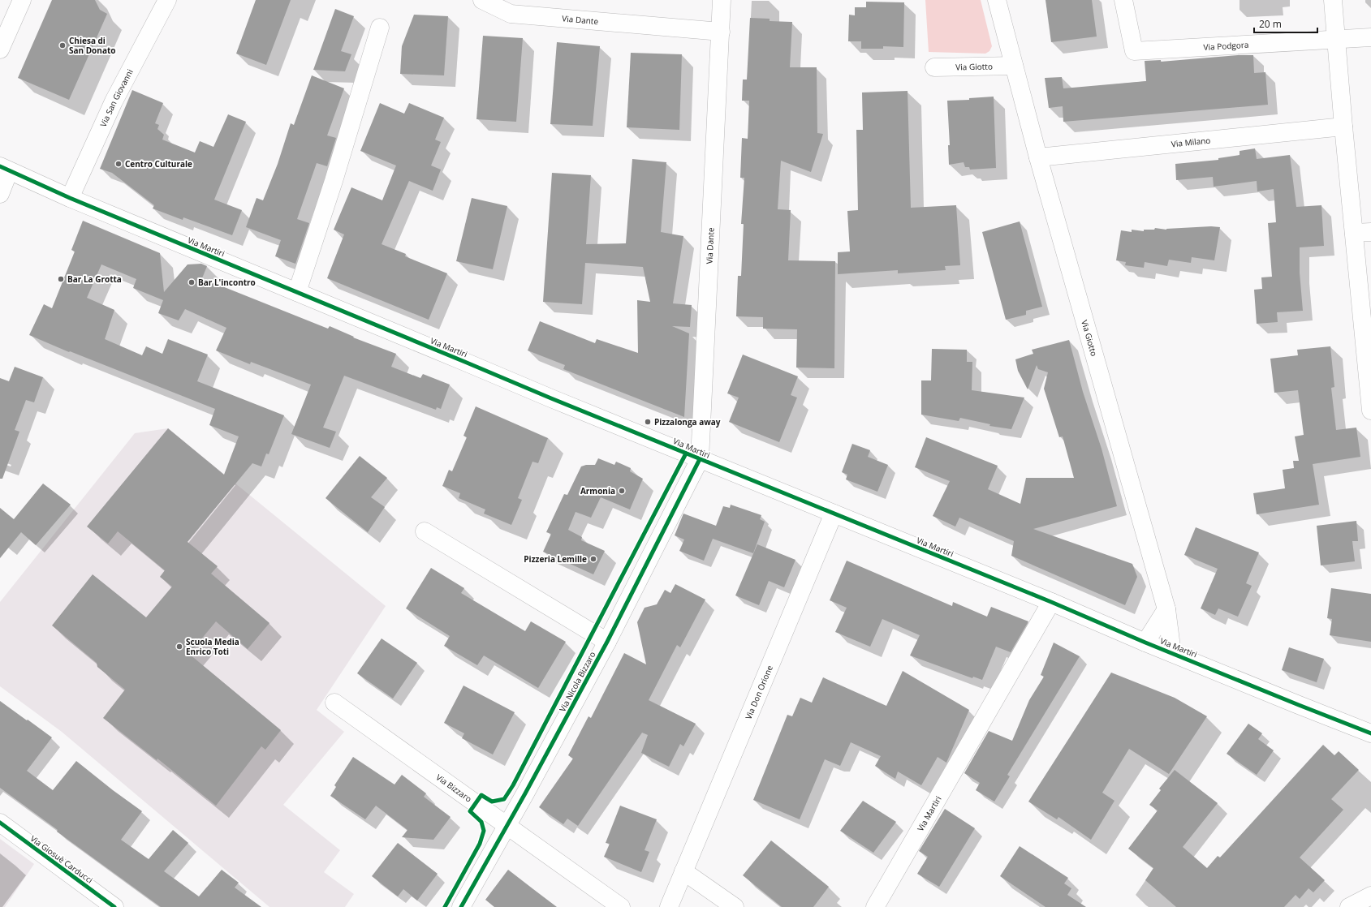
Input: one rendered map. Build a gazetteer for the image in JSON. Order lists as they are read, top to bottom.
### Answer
{
  "streets": {
    "street": [
      "Via Dante",
      "Via Podgora",
      "Via Giotto",
      "Via San Giovanni",
      "Via Milano",
      "Via Martiri",
      "Via Nicola Bizzaro",
      "Via Don Orione",
      "Via Bizzaro",
      "Via Giosuè Carducci"
    ]
  },
  "crossings": [
    ["Via Dante", "Via Martiri"],
    ["Via Dante", "Via Nicola Bizzaro"],
    ["Via Giotto", "Via Milano"],
    ["Via Giotto", "Via Martiri"],
    ["Via San Giovanni", "Via Martiri"],
    ["Via Martiri", "Via Nicola Bizzaro"],
    ["Via Martiri", "Via Don Orione"],
    ["Via Nicola Bizzaro", "Via Bizzaro"]
  ],
  "places": [
    "Chiesa di San Donato",
    "Centro Culturale",
    "Bar La Grotta",
    "Bar L'incontro",
    "Pizzalonga away",
    "Armonia",
    "Pizzeria Lemille",
    "Scuola Media Enrico Toti"
  ],
  "scale_bar": "20 m"
}
